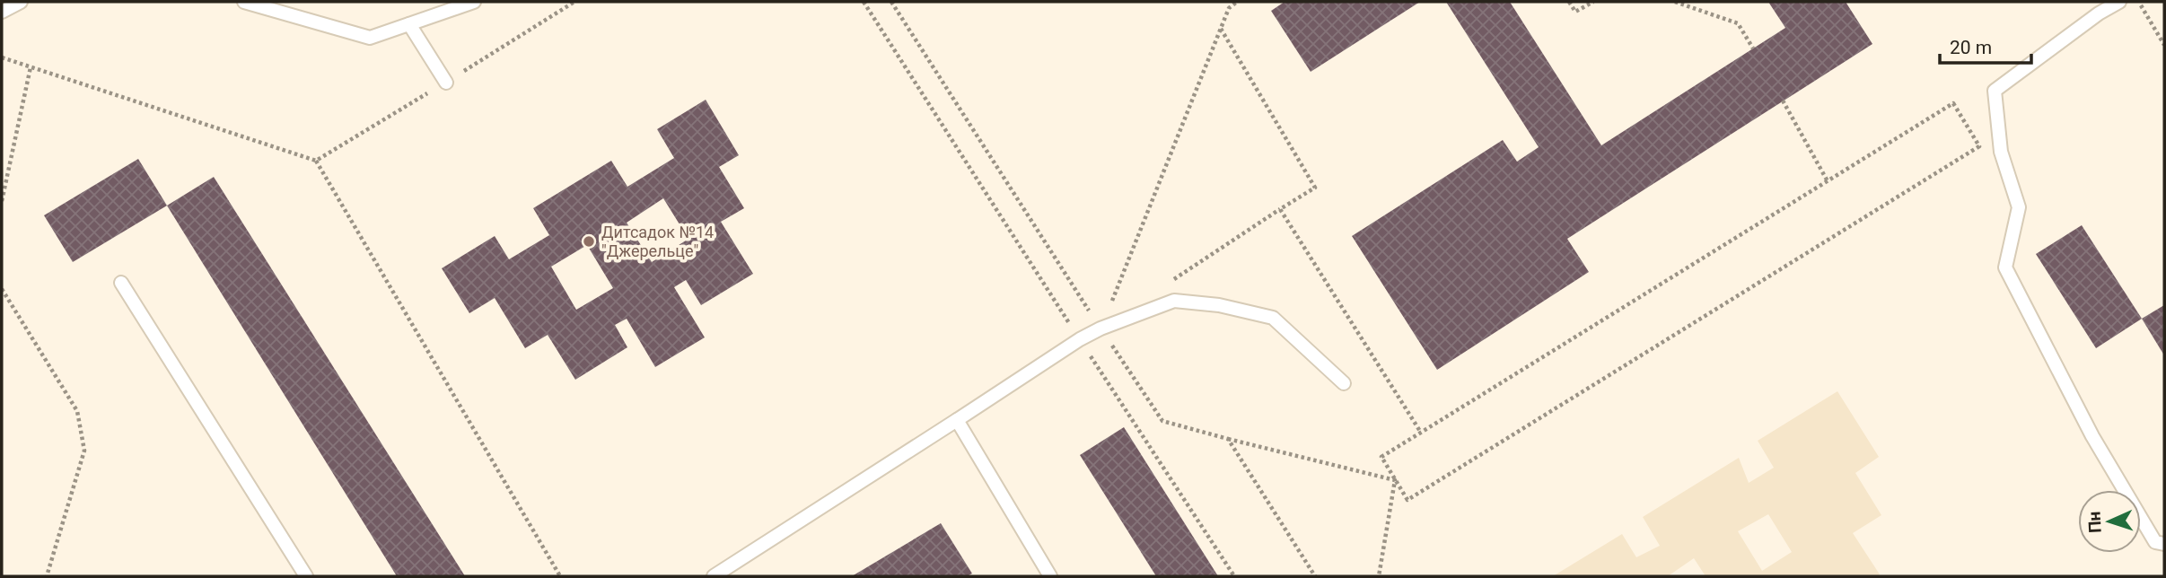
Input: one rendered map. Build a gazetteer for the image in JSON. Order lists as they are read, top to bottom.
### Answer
{
  "places": ["Дитсадок №14 \"Джерельце\""],
  "scale_bar": "20 m",
  "north": "left"
}
